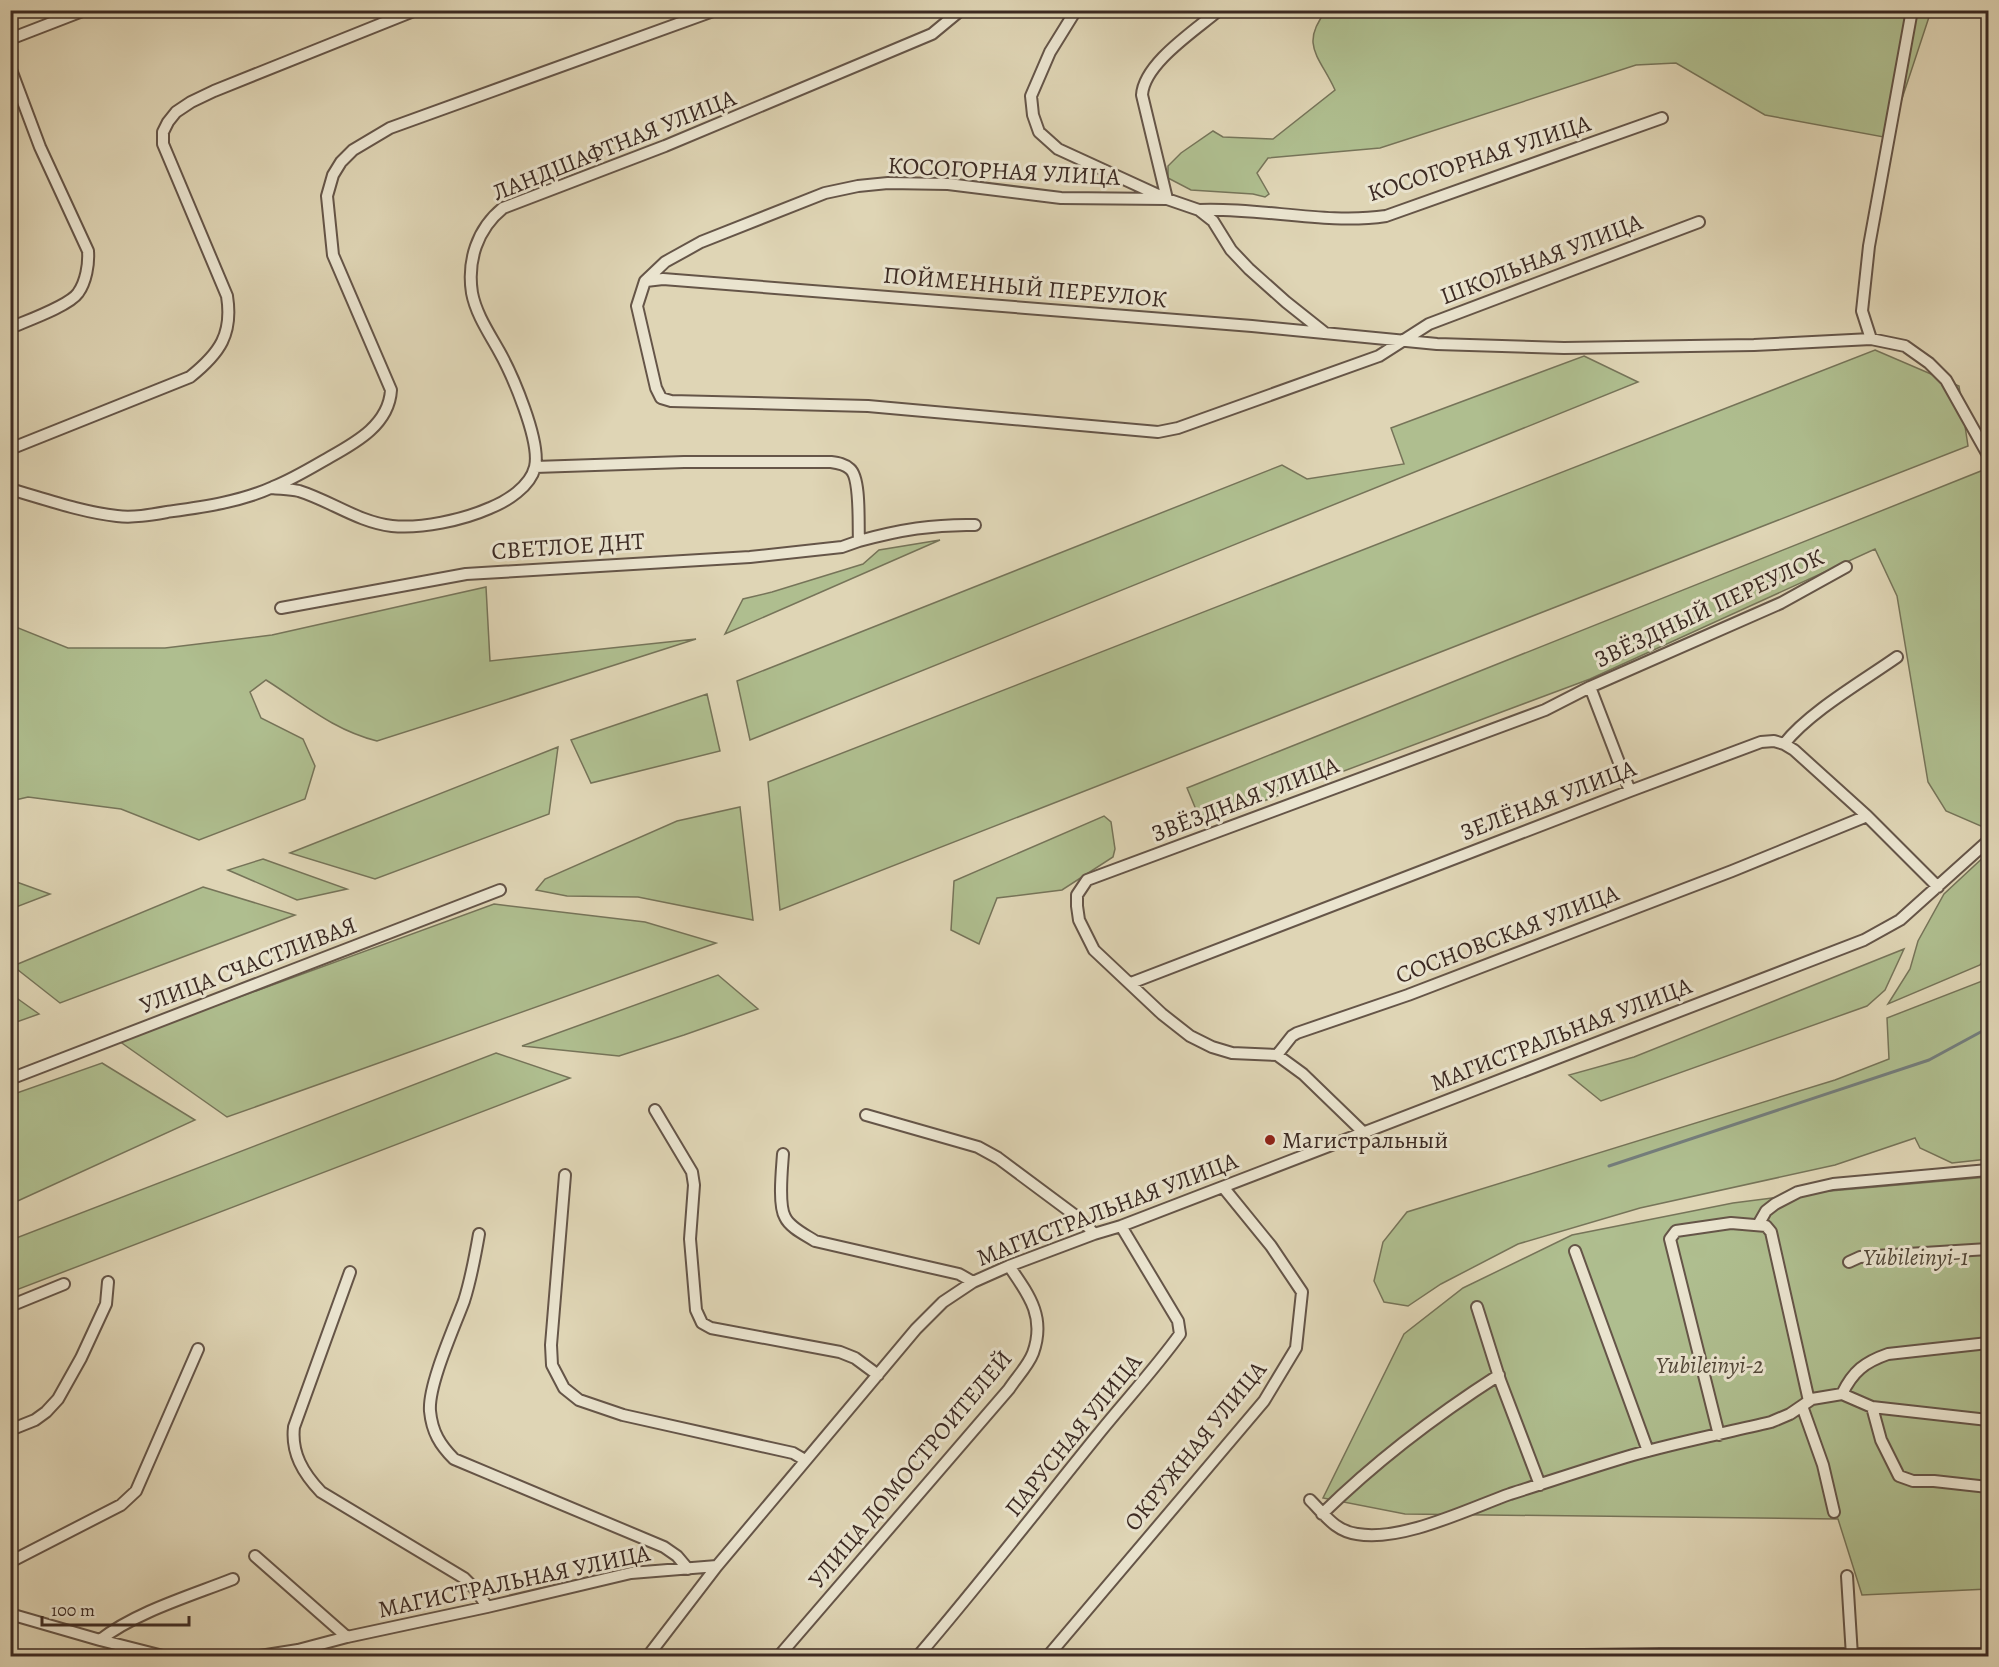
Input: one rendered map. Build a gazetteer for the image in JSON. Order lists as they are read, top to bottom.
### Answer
{
  "streets": {
    "street": [
      "ЛАНДШАФТНАЯ УЛИЦА",
      "КОСОГОРНАЯ УЛИЦА",
      "ШКОЛЬНАЯ УЛИЦА",
      "ПОЙМЕННЫЙ ПЕРЕУЛОК",
      "СВЕТЛОЕ ДНТ",
      "ЗВЁЗДНЫЙ ПЕРЕУЛОК",
      "ЗВЁЗДНАЯ УЛИЦА",
      "ЗЕЛЁНАЯ УЛИЦА",
      "СОСНОВСКАЯ УЛИЦА",
      "УЛИЦА СЧАСТЛИВАЯ",
      "МАГИСТРАЛЬНАЯ УЛИЦА",
      "ПАРУСНАЯ УЛИЦА",
      "ОКРУЖНАЯ УЛИЦА",
      "УЛИЦА ДОМОСТРОИТЕЛЕЙ"
    ]
  },
  "crossings": [
    ["КОСОГОРНАЯ УЛИЦА", "ШКОЛЬНАЯ УЛИЦА"],
    ["КОСОГОРНАЯ УЛИЦА", "ПОЙМЕННЫЙ ПЕРЕУЛОК"],
    ["ШКОЛЬНАЯ УЛИЦА", "ПОЙМЕННЫЙ ПЕРЕУЛОК"],
    ["ЗВЁЗДНЫЙ ПЕРЕУЛОК", "ЗВЁЗДНАЯ УЛИЦА"],
    ["ЗВЁЗДНАЯ УЛИЦА", "ЗЕЛЁНАЯ УЛИЦА"],
    ["ЗВЁЗДНАЯ УЛИЦА", "СОСНОВСКАЯ УЛИЦА"],
    ["МАГИСТРАЛЬНАЯ УЛИЦА", "ПАРУСНАЯ УЛИЦА"],
    ["МАГИСТРАЛЬНАЯ УЛИЦА", "ОКРУЖНАЯ УЛИЦА"],
    ["МАГИСТРАЛЬНАЯ УЛИЦА", "УЛИЦА ДОМОСТРОИТЕЛЕЙ"]
  ],
  "parks": ["Yubileinyi-1", "Yubileinyi-2"],
  "places": ["Магистральный"],
  "scale_bar": "100 m"
}
